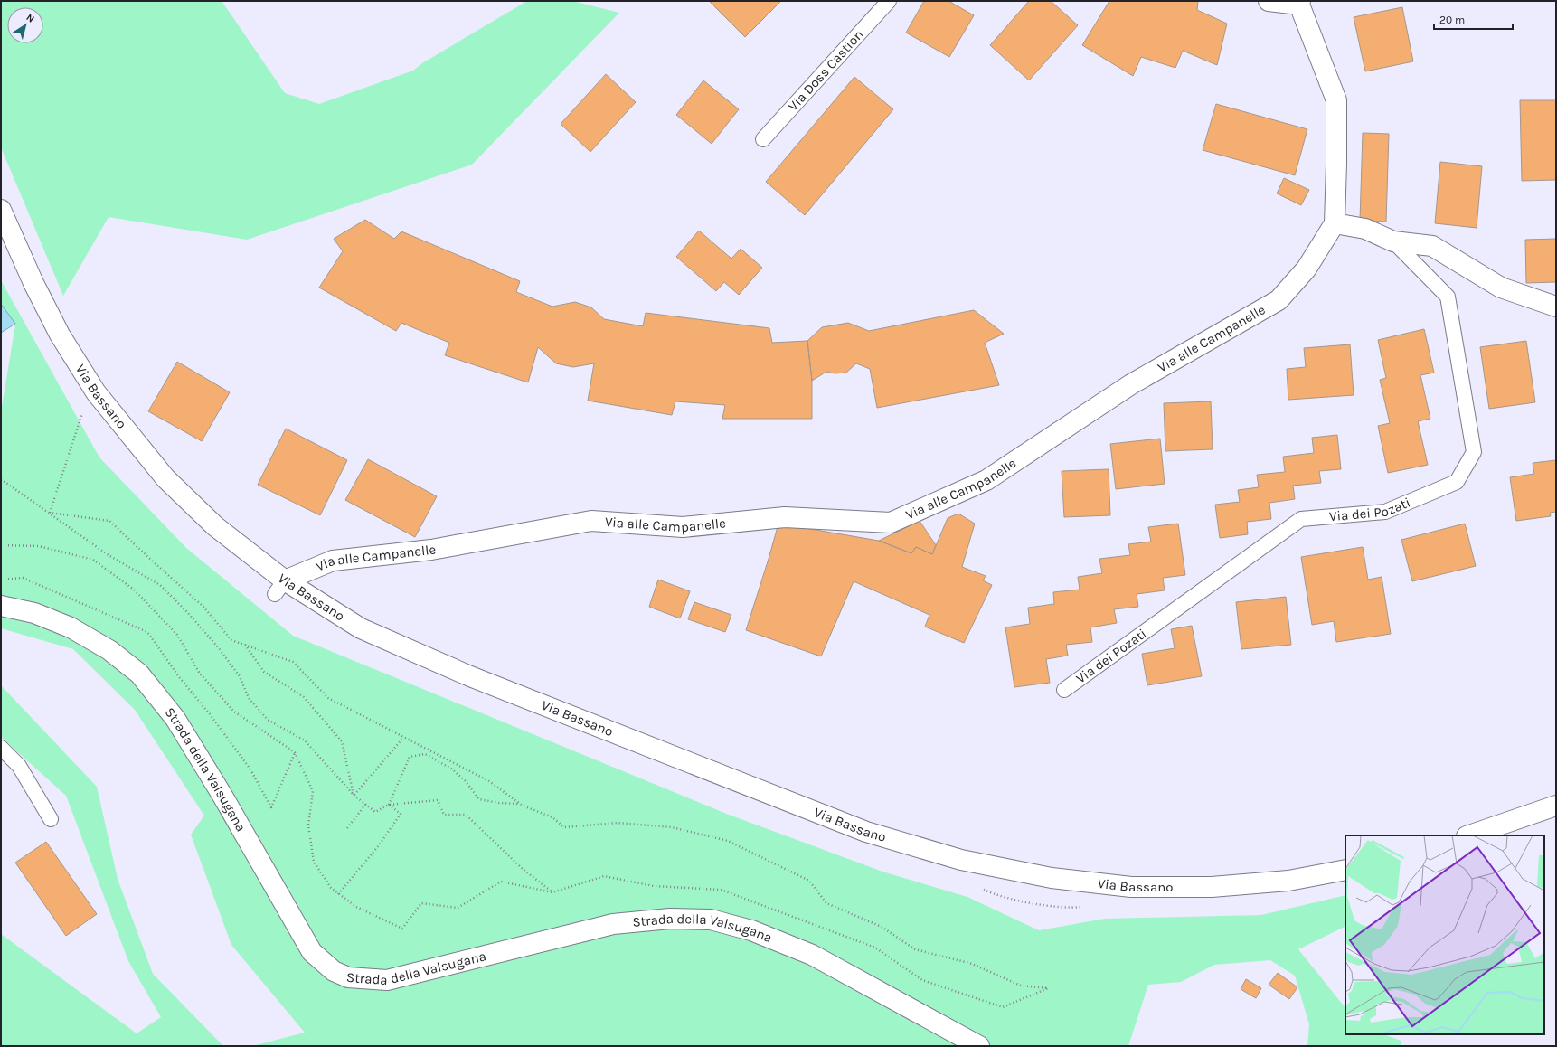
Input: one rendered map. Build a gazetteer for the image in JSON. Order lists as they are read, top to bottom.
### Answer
{
  "streets": {
    "main road": [
      "Via alle Campanelle",
      "Via Bassano",
      "Via dei Pozati",
      "Strada della Valsugana"
    ],
    "lane": ["Via Doss Castion"]
  },
  "crossings": [
    ["Via alle Campanelle", "Via Bassano"],
    ["Via alle Campanelle", "Via dei Pozati"]
  ],
  "scale_bar": "20 m",
  "north": "top right"
}
